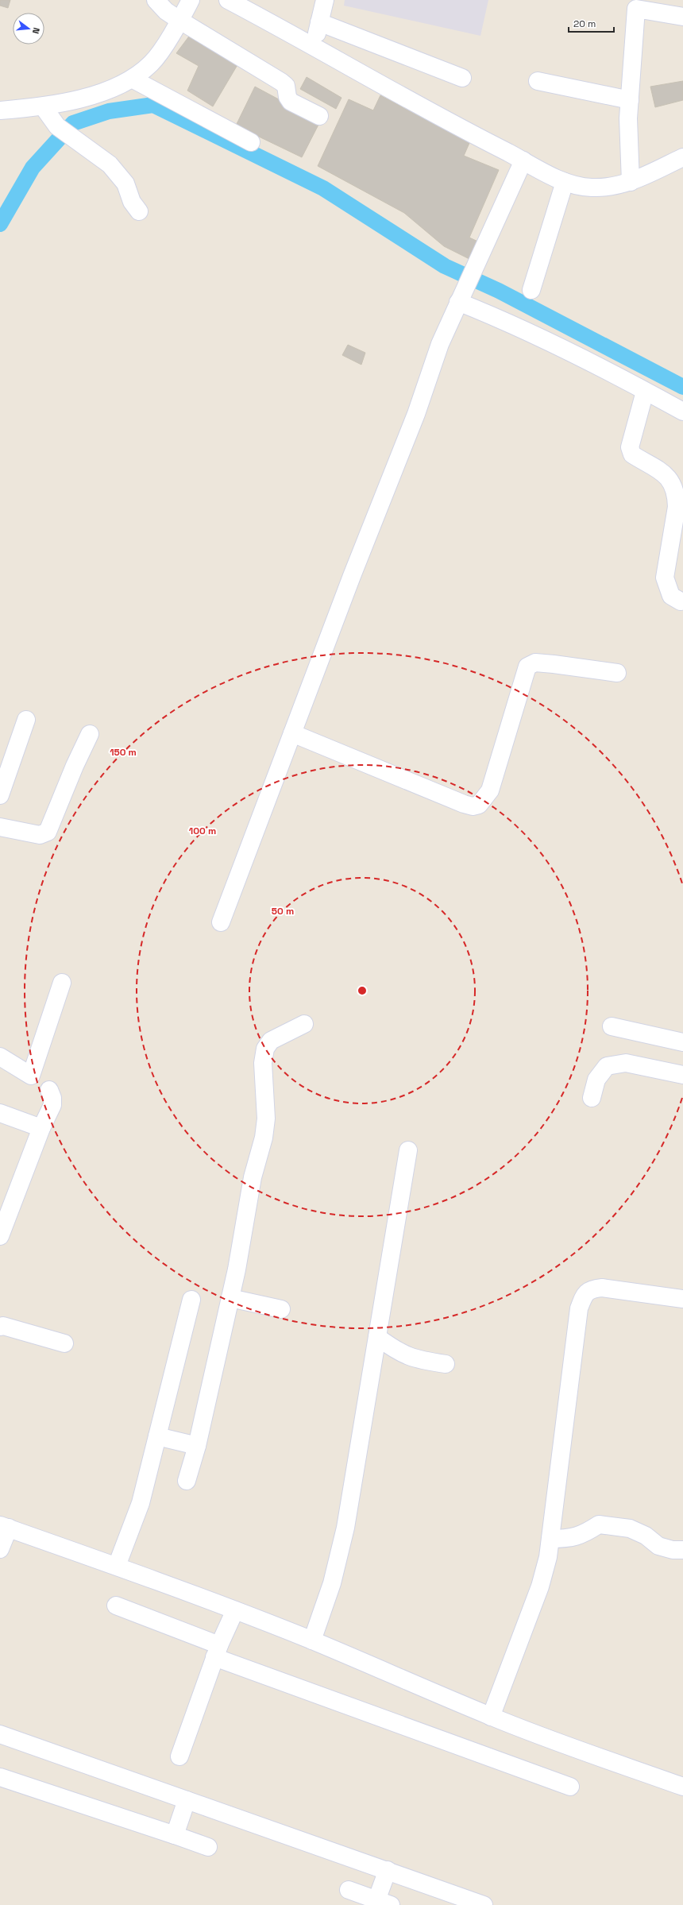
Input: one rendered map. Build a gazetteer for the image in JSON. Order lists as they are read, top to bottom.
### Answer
{
  "scale_bar": "20 m",
  "north": "right",
  "rings": ["150 m", "100 m", "50 m"]
}
